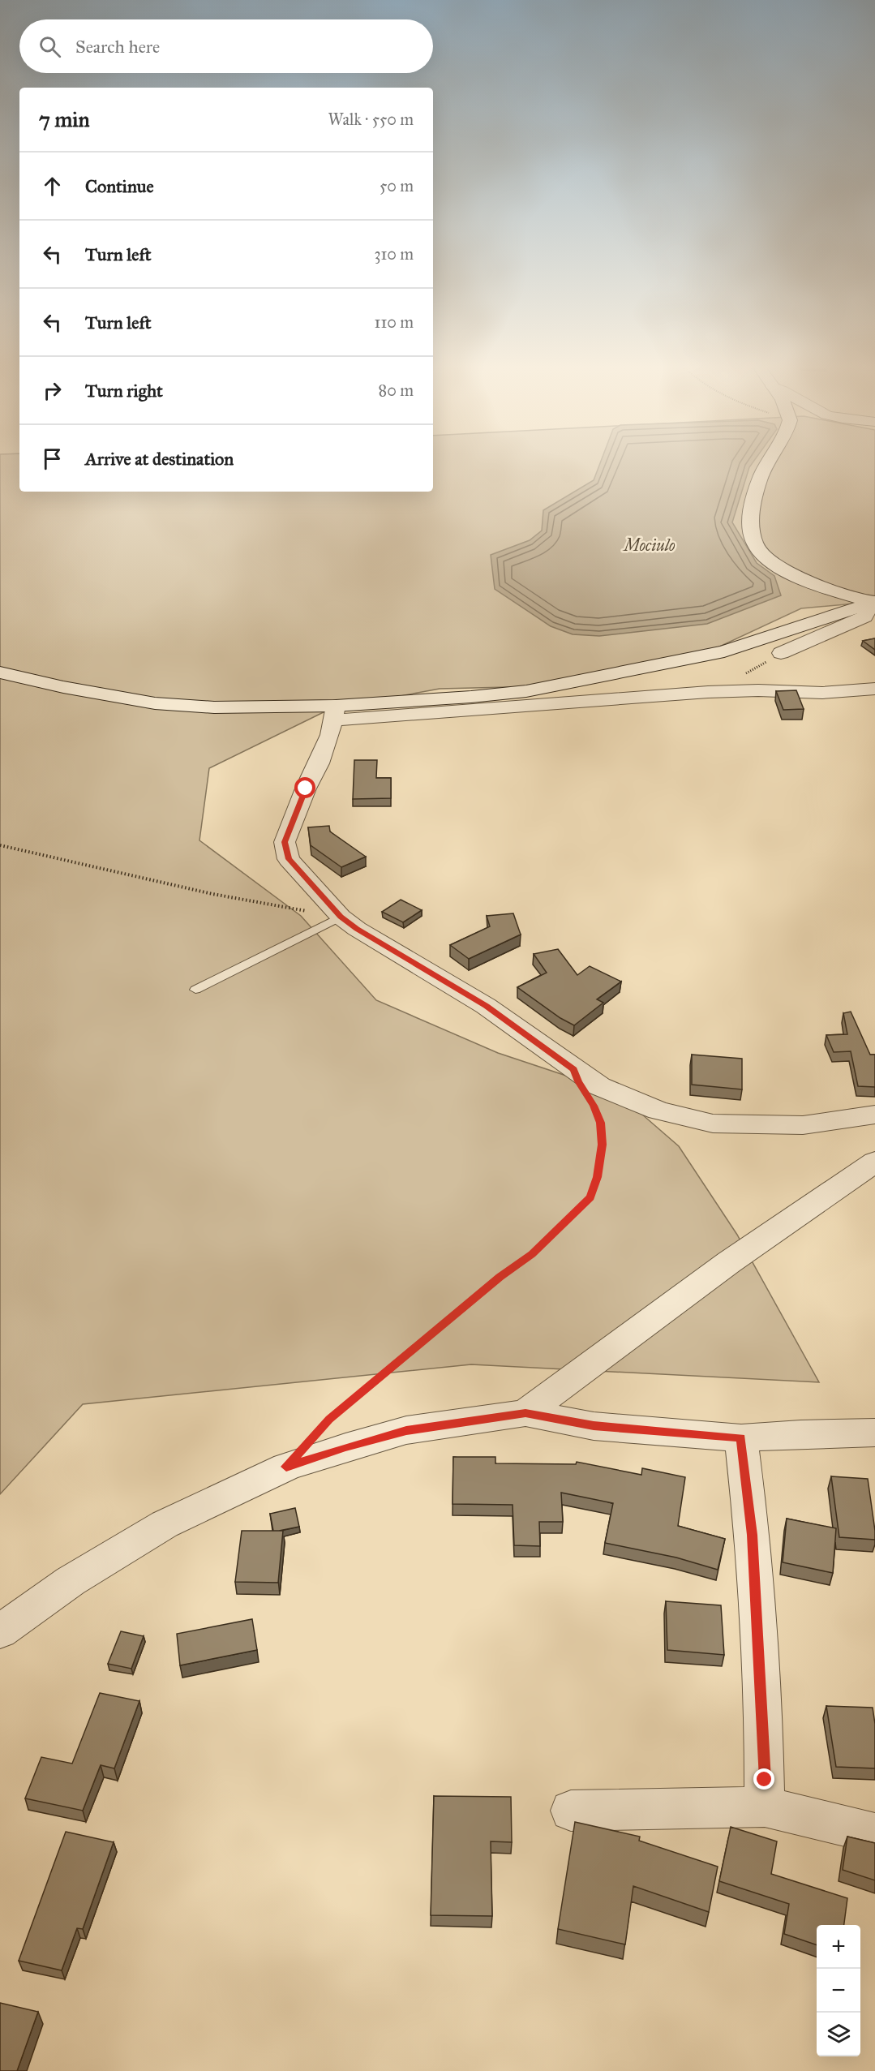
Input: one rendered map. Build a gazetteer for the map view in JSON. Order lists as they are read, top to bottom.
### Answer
{
  "water": ["Mociulo"],
  "page": {
    "search": "Search here",
    "heading": ["7 min", "Walk · 550 m"],
    "list": [
      ["Continue", "50 m"],
      ["Turn left", "310 m"],
      ["Turn left", "110 m"],
      ["Turn right", "80 m"],
      "Arrive at destination"
    ],
    "map_buttons": ["+", "−"]
  }
}
